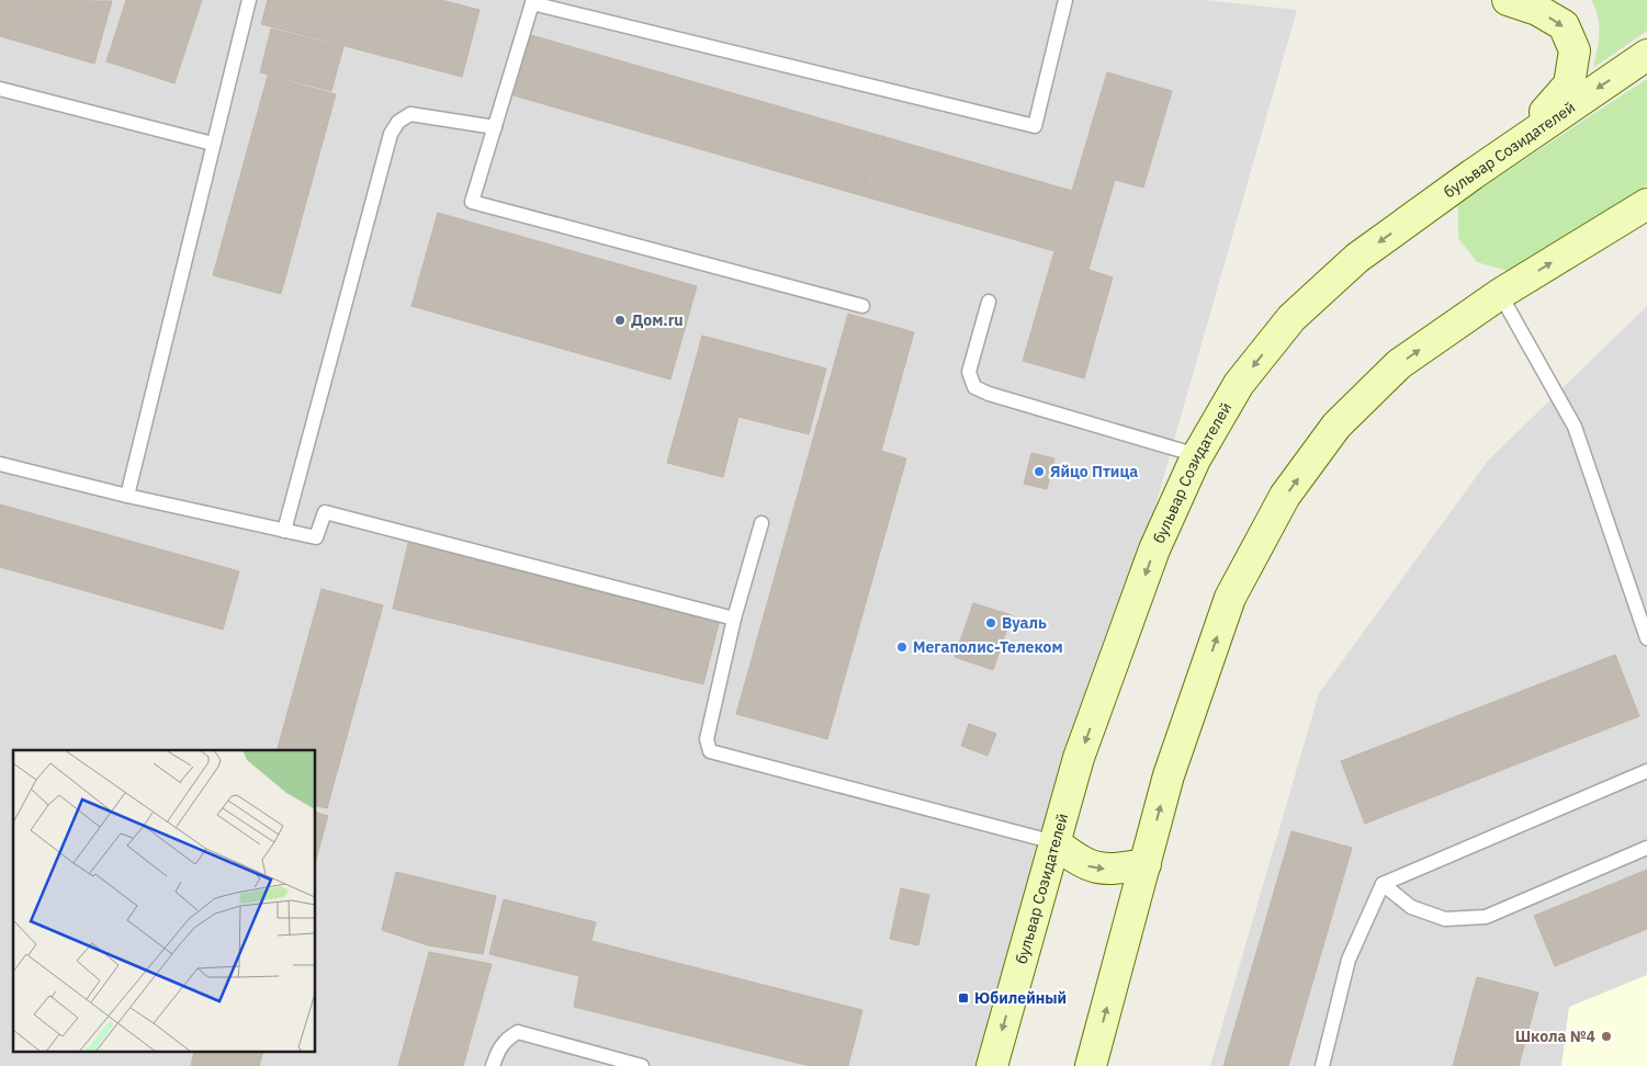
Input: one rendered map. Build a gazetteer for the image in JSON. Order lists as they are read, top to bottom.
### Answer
{
  "streets": {
    "street": ["бульвар Созидателей"]
  },
  "places": {
    "other": [
      "Дом.ru",
      "Яйцо Птица",
      "Вуаль",
      "Мегаполис-Телеком",
      "Школа №4"
    ],
    "transit": ["Юбилейный"]
  }
}
